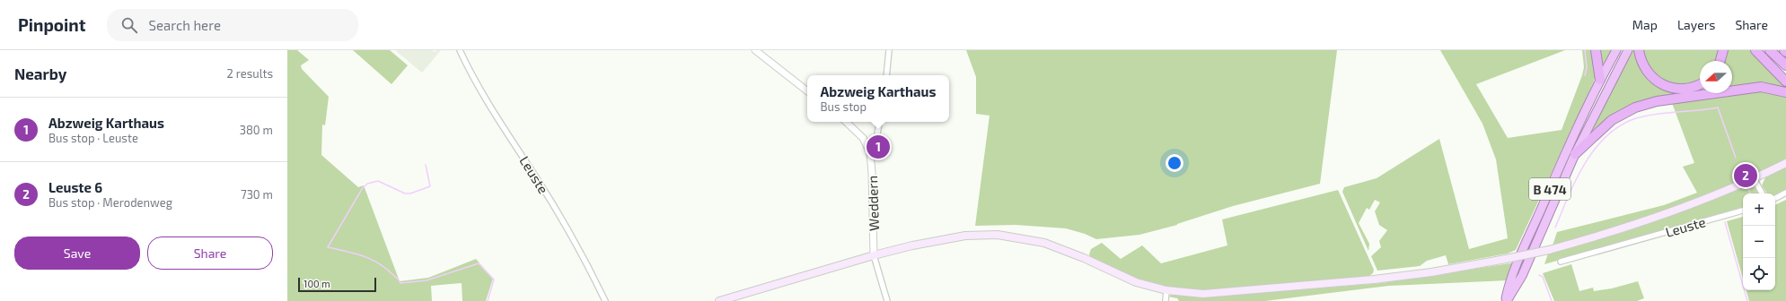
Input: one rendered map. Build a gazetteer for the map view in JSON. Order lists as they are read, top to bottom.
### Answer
{
  "streets": {
    "highway": ["B 474"],
    "street": ["Leuste", "Weddern"]
  },
  "scale_bar": "100 m",
  "north": "left",
  "page": {
    "header": "Pinpoint",
    "search": "Search here",
    "nav": ["Map", "Layers", "Share"],
    "heading": ["Nearby", "2 results"],
    "popup": ["Abzweig Karthaus", "Bus stop"],
    "list": [
      {
        "mark": "1",
        "name": "Abzweig Karthaus",
        "note": "Bus stop · Leuste",
        "value": "380 m"
      },
      {
        "mark": "2",
        "name": "Leuste 6",
        "note": "Bus stop · Merodenweg",
        "value": "730 m"
      }
    ],
    "pins": ["1", "2"],
    "map_buttons": ["+", "−"],
    "buttons": ["Save", "Share"],
    "scale": "100 m"
  }
}
